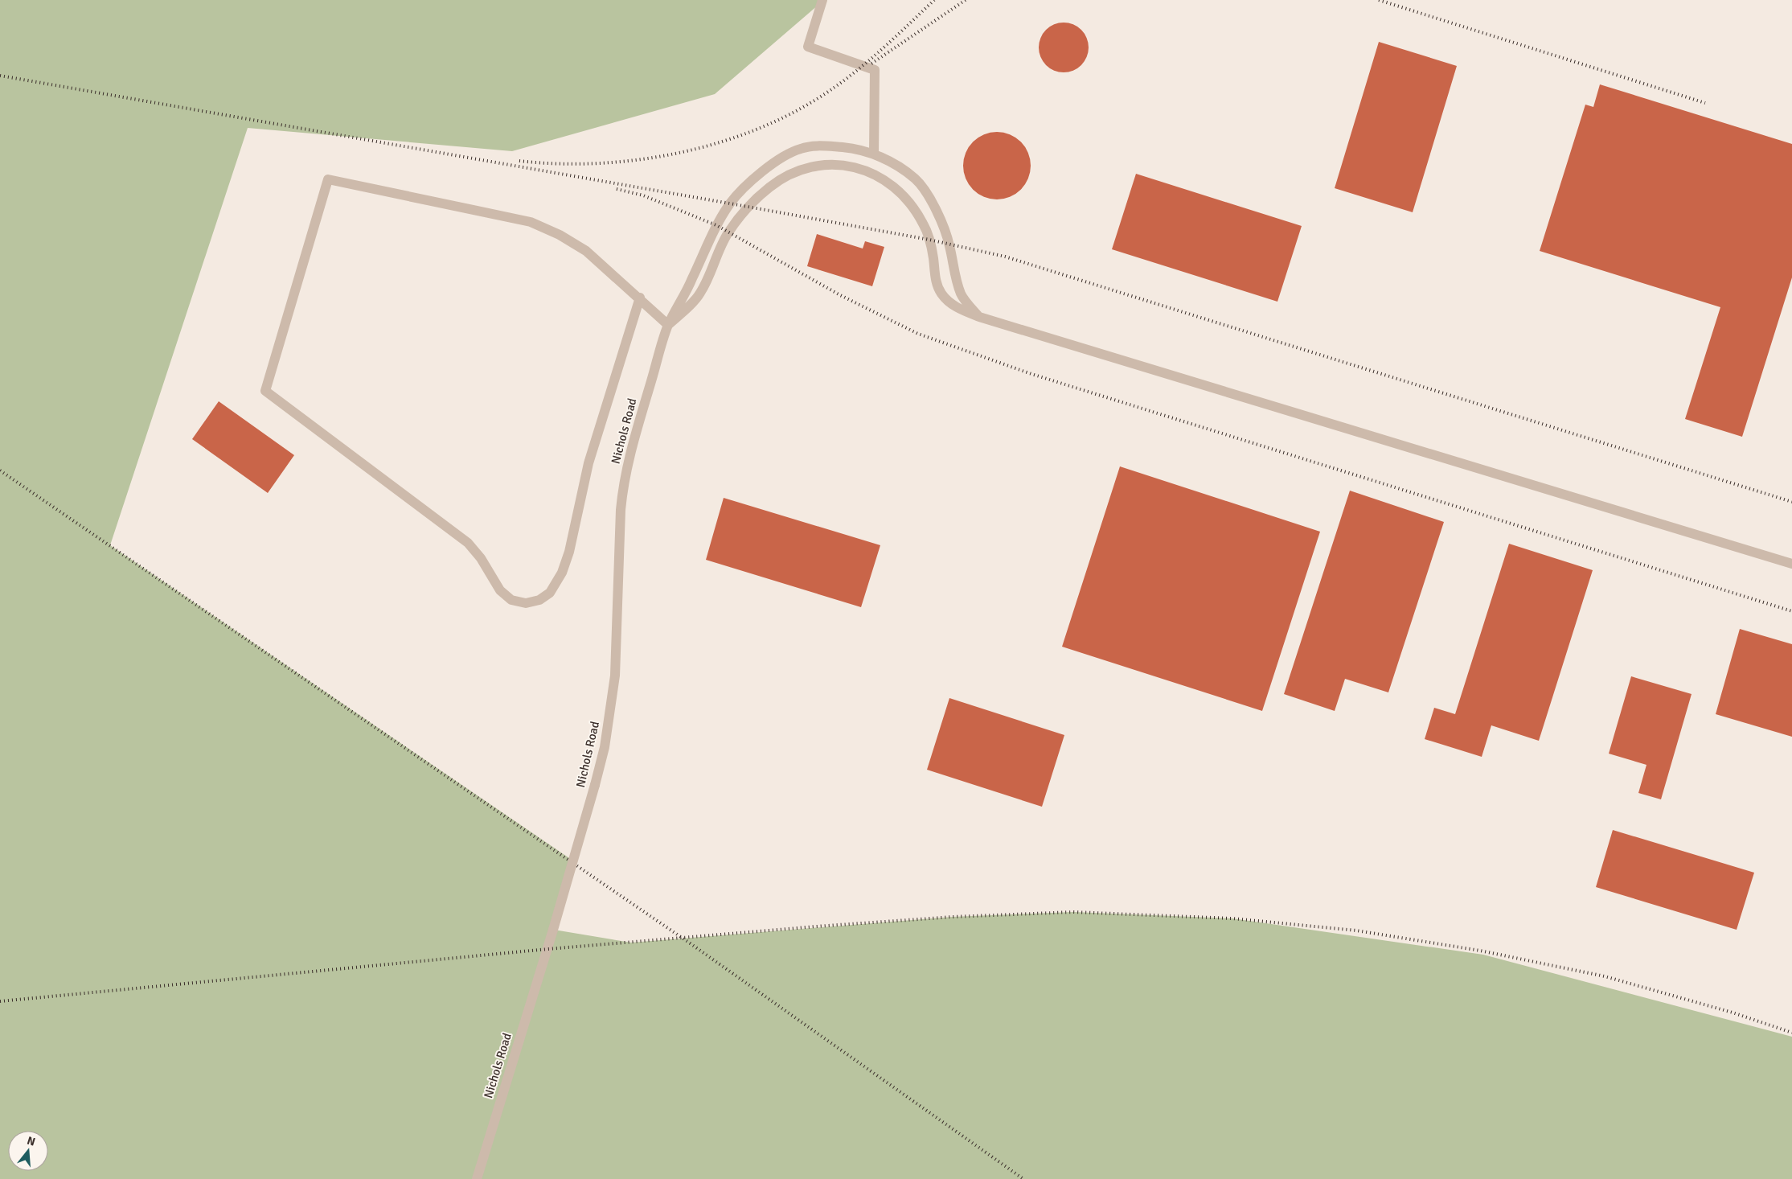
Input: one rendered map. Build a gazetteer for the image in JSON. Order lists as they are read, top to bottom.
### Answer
{
  "streets": {
    "street": ["Nichols Road"]
  },
  "north": "top"
}
